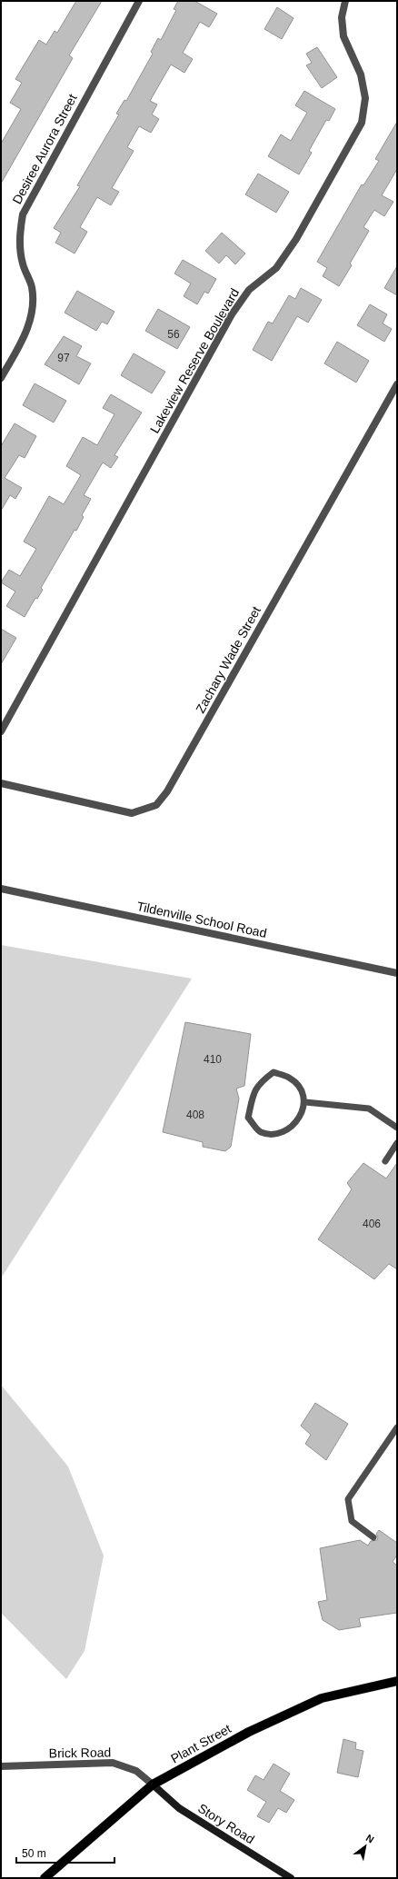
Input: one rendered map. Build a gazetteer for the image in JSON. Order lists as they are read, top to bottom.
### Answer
{
  "streets": {
    "main road": ["Plant Street"],
    "street": [
      "Desiree Aurora Street",
      "Lakeview Reserve Boulevard",
      "Zachary Wade Street",
      "Tildenville School Road",
      "Brick Road",
      "Story Road"
    ]
  },
  "crossings": [
    ["Plant Street", "Brick Road"],
    ["Plant Street", "Story Road"],
    ["Brick Road", "Story Road"]
  ],
  "house_numbers": [
    "56",
    "97",
    "410",
    "408",
    "406"
  ],
  "scale_bar": "50 m",
  "north": "top right"
}
